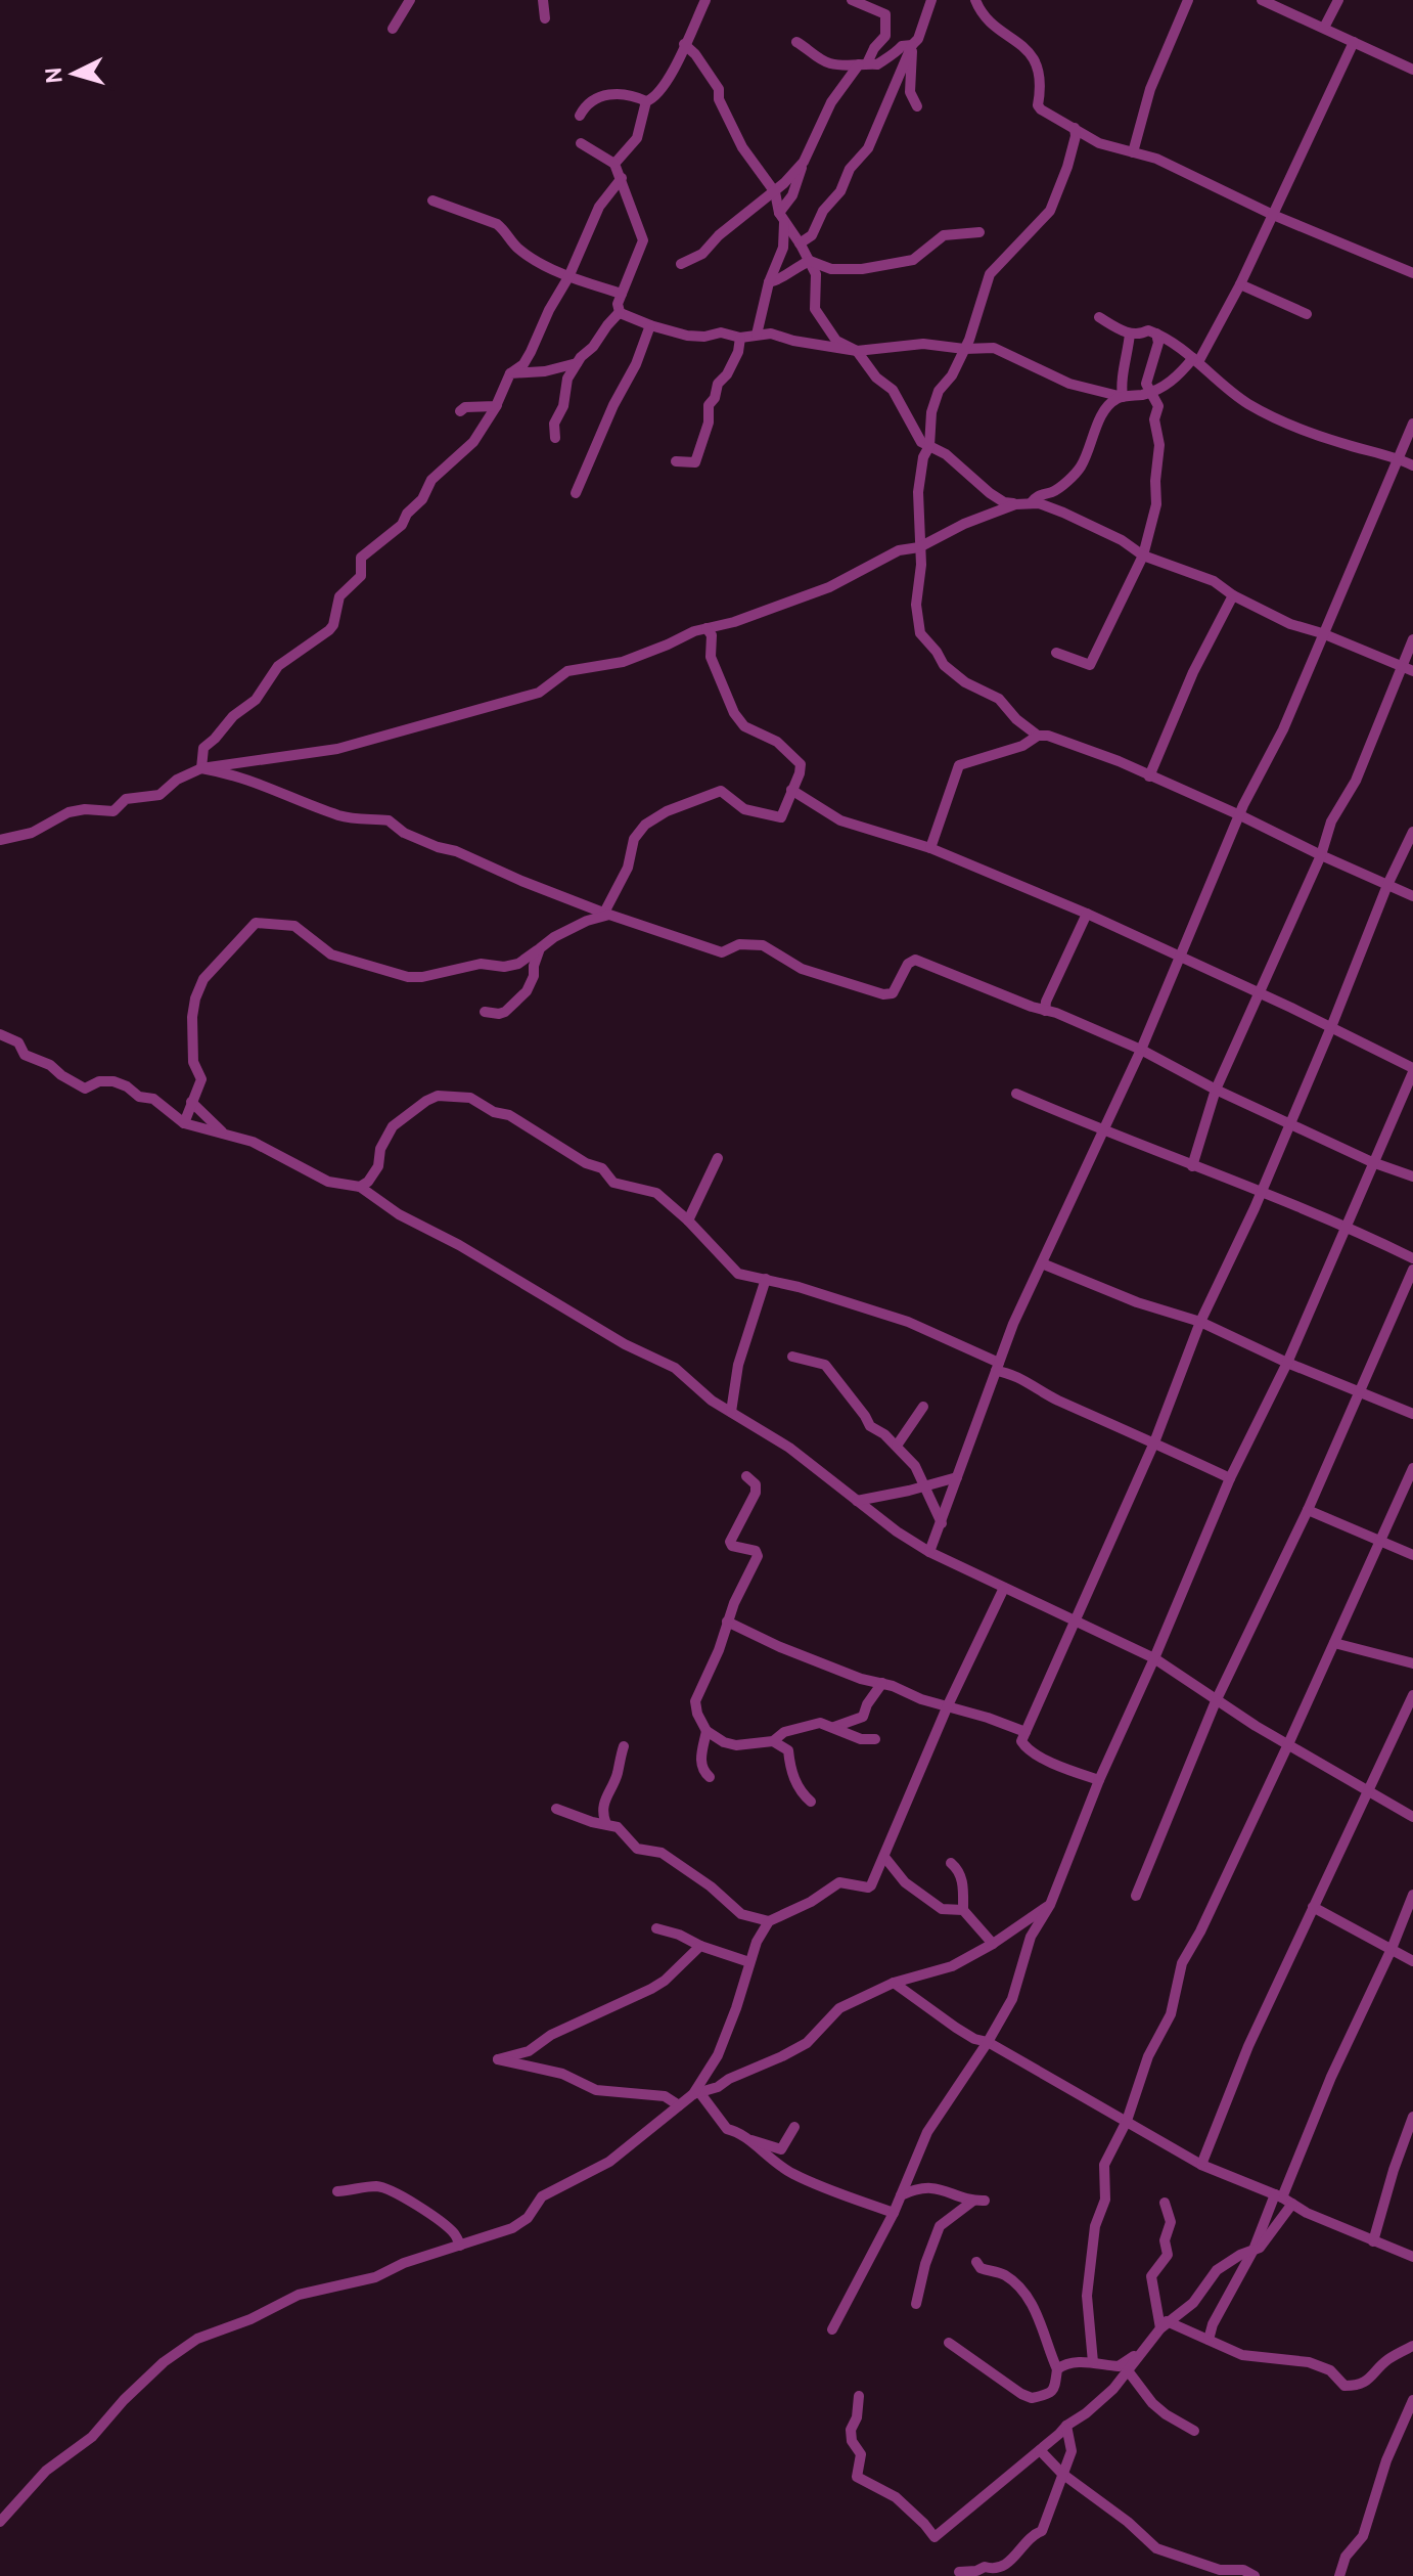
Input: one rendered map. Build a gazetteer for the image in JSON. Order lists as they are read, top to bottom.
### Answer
{
  "north": "left"
}
